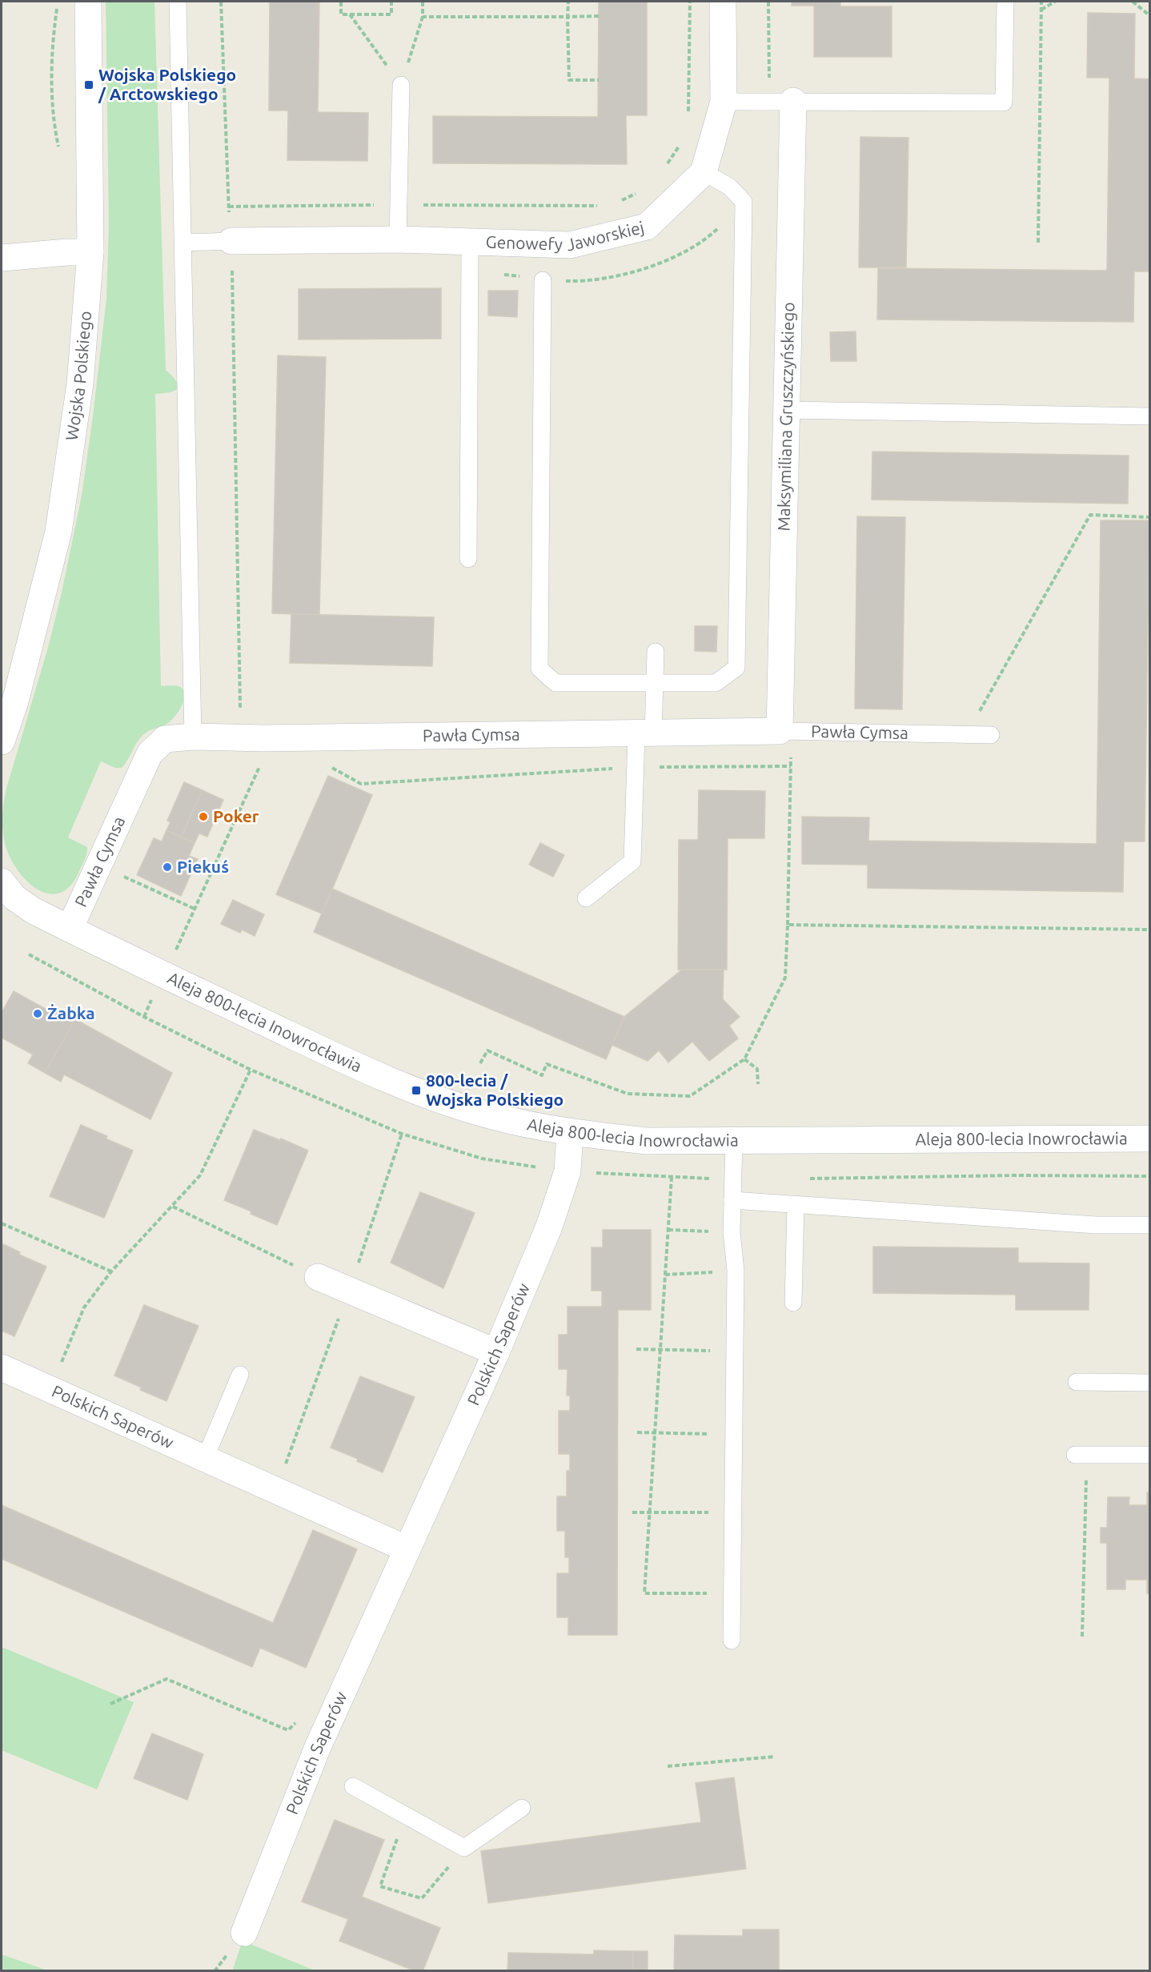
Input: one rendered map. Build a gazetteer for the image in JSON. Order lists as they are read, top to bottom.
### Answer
{
  "streets": {
    "street": [
      "Genowefy Jaworskiej",
      "Wojska Polskiego",
      "Maksymiliana Gruszczyńskiego",
      "Pawła Cymsa",
      "Aleja 800-lecia Inowrocławia",
      "Polskich Saperów"
    ]
  },
  "crossings": [
    ["Maksymiliana Gruszczyńskiego", "Pawła Cymsa"],
    ["Pawła Cymsa", "Aleja 800-lecia Inowrocławia"],
    ["Aleja 800-lecia Inowrocławia", "Polskich Saperów"]
  ],
  "places": {
    "transit": ["Wojska Polskiego / Arctowskiego", "800-lecia / Wojska Polskiego"],
    "other": ["Poker", "Piekuś", "Żabka"]
  }
}
